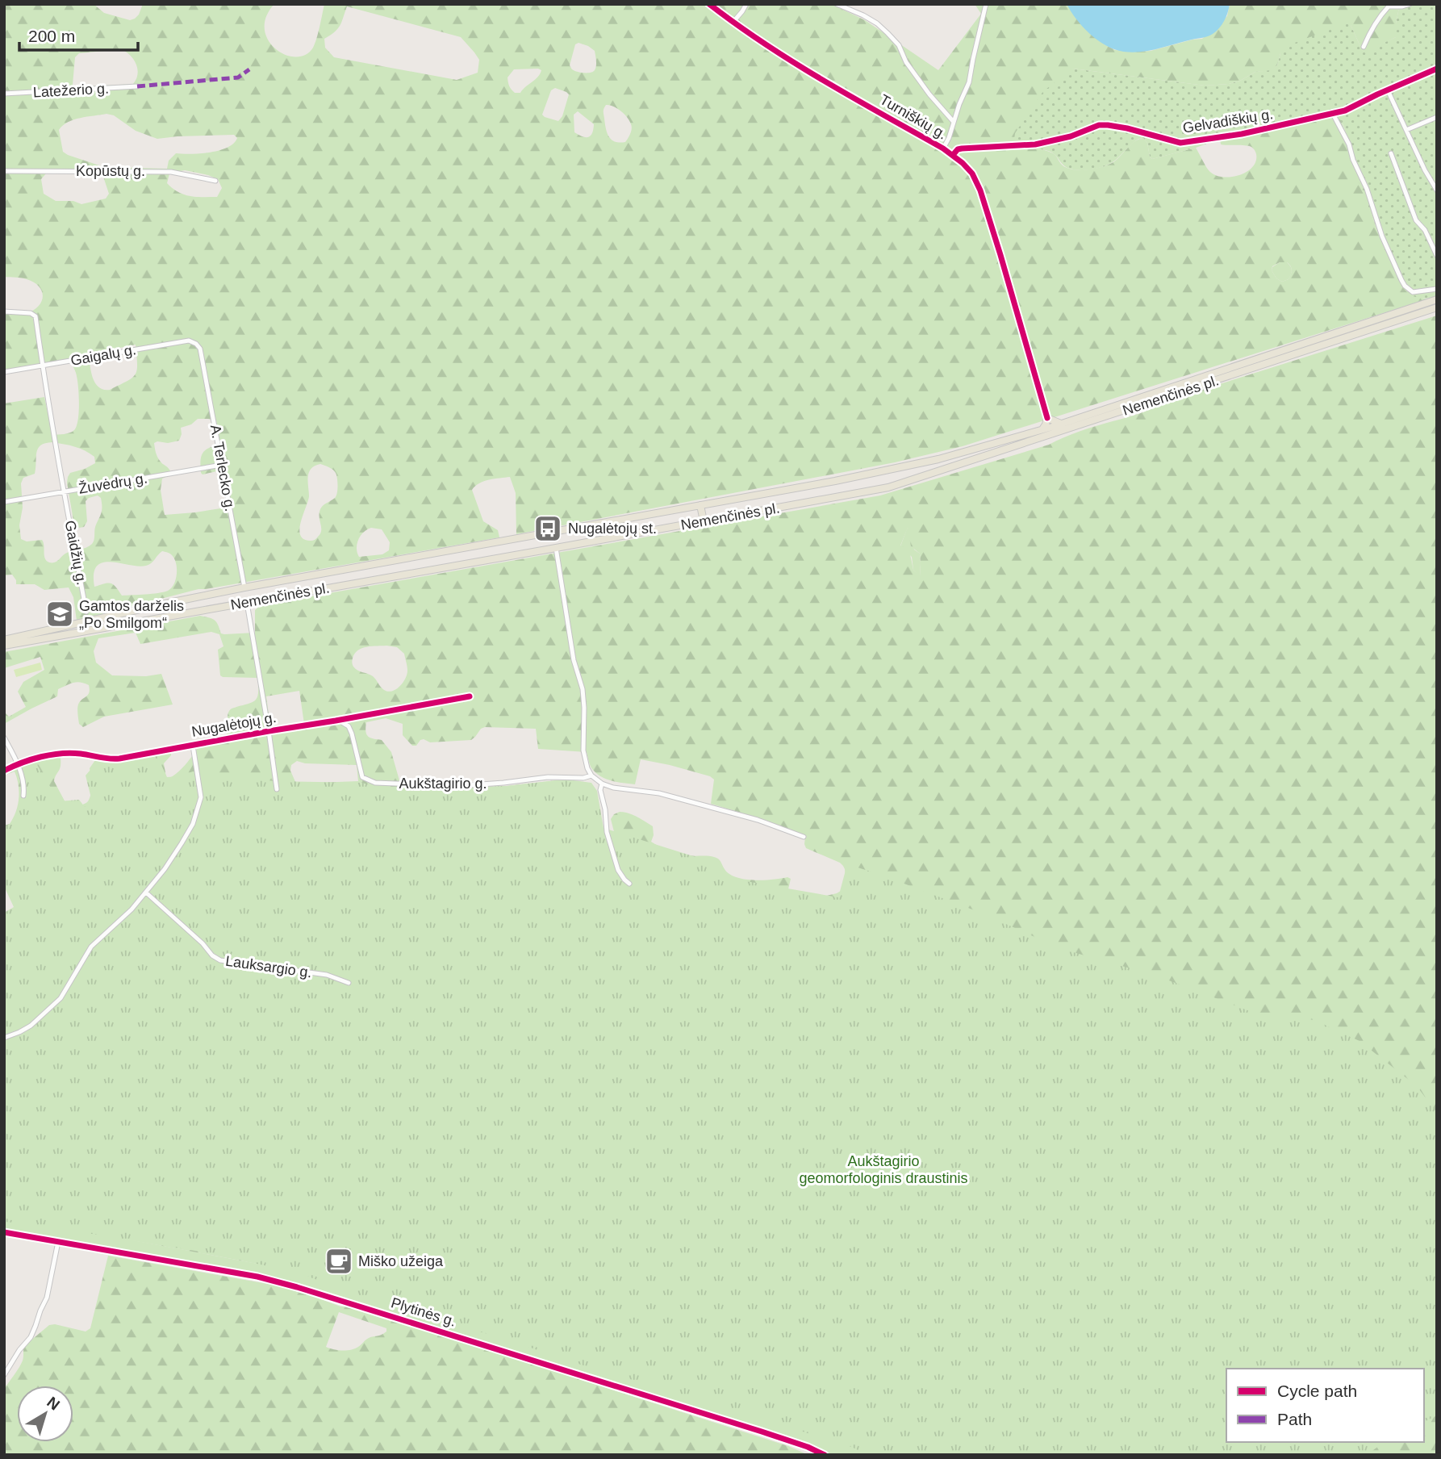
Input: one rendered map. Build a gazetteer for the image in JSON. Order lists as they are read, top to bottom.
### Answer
{
  "streets": {
    "main road": ["Nemenčinės pl.", "Plytinės g."],
    "street": [
      "Latežerio g.",
      "Turniškių g.",
      "Gelvadiškių g.",
      "Kopūstų g.",
      "Gaigalų g.",
      "A. Terlecko g.",
      "Žuvėdrų g.",
      "Gaidžių g.",
      "Nugalėtojų g.",
      "Aukštagirio g.",
      "Lauksargio g."
    ]
  },
  "crossings": [
    ["Turniškių g.", "Gelvadiškių g."],
    ["Gaigalų g.", "A. Terlecko g."],
    ["Gaigalų g.", "Gaidžių g."],
    ["Nemenčinės pl.", "A. Terlecko g."],
    ["A. Terlecko g.", "Žuvėdrų g."],
    ["Žuvėdrų g.", "Gaidžių g."],
    ["Nugalėtojų g.", "Aukštagirio g."]
  ],
  "parks": ["Aukštagirio geomorfologinis draustinis"],
  "places": {
    "bus stop": ["Nugalėtojų st."],
    "school or university": ["Gamtos darželis „Po Smilgom“"],
    "cafe": ["Miško užeiga"]
  },
  "legend": ["Cycle path", "Path"],
  "scale_bar": "200 m",
  "north": "top right"
}
